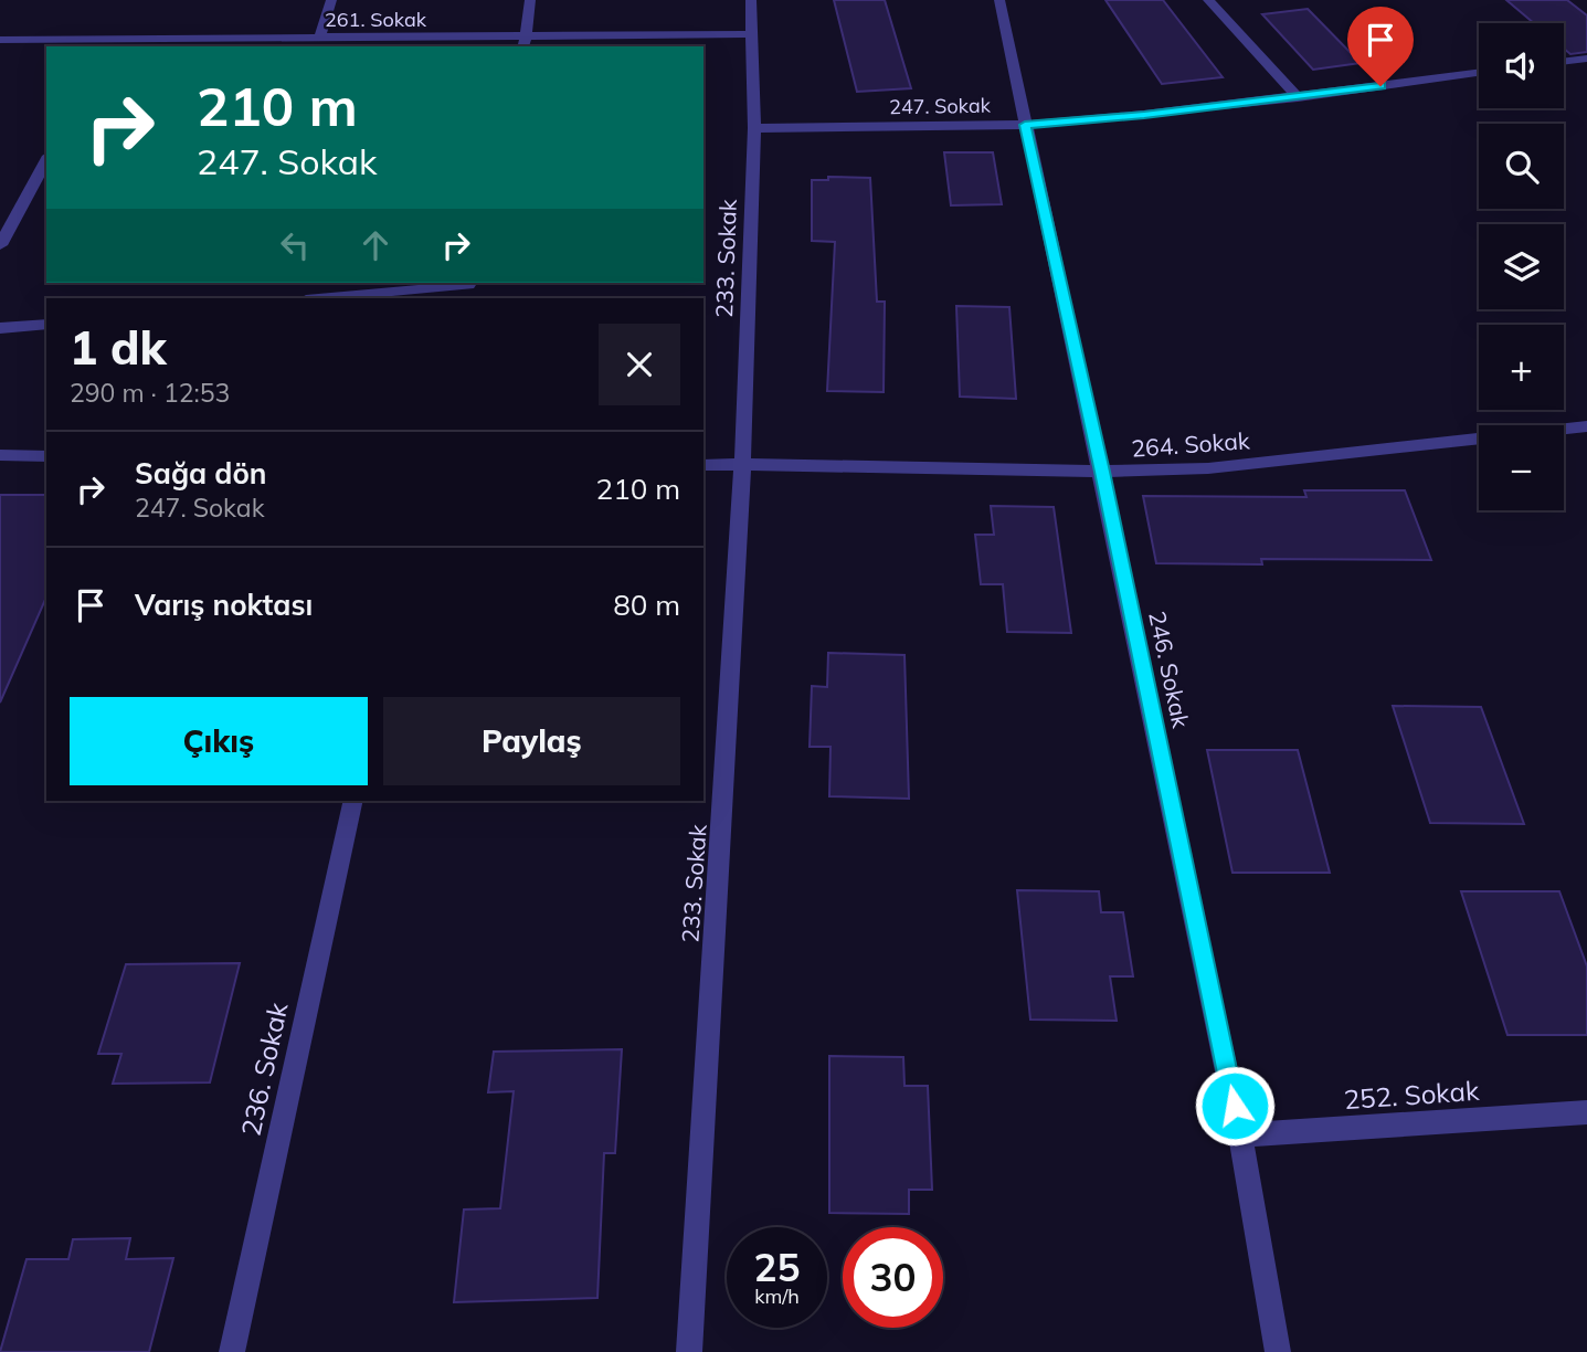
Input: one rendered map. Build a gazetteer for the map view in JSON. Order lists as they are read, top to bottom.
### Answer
{
  "streets": {
    "street": [
      "261. Sokak",
      "247. Sokak",
      "233. Sokak",
      "264. Sokak",
      "246. Sokak",
      "236. Sokak",
      "252. Sokak"
    ]
  },
  "crossings": [
    ["261. Sokak", "233. Sokak"],
    ["247. Sokak", "233. Sokak"],
    ["247. Sokak", "246. Sokak"],
    ["233. Sokak", "264. Sokak"],
    ["264. Sokak", "246. Sokak"],
    ["246. Sokak", "252. Sokak"]
  ],
  "page": {
    "map_buttons": ["+", "−"],
    "turn": ["210 m", "247. Sokak"],
    "heading": ["1 dk", "290 m · 12:53"],
    "list": [
      {
        "name": "Sağa dön",
        "note": "247. Sokak",
        "value": "210 m"
      },
      {
        "name": "Varış noktası",
        "value": "80 m"
      }
    ],
    "buttons": ["Çıkış", "Paylaş"],
    "speed": "25 km/h",
    "limit": "30"
  }
}
